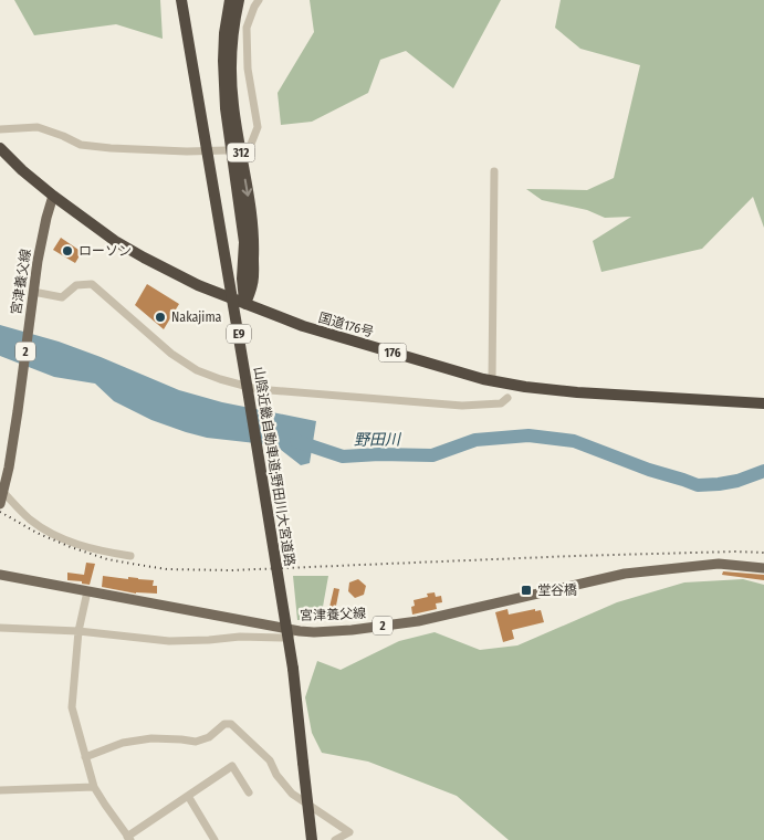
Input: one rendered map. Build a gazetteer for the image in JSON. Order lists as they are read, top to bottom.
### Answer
{
  "streets": {
    "highway": [
      "312",
      "国道176号",
      "E9",
      "176",
      "山陰近畿自動車道;野田川大宮道路"
    ],
    "main road": ["宮津養父線", "2"]
  },
  "crossings": [
    ["312", "国道176号"],
    ["宮津養父線", "国道176号"]
  ],
  "water": ["野田川"],
  "places": {
    "other": ["ローソン", "Nakajima"],
    "transit": ["堂谷橋"]
  }
}
